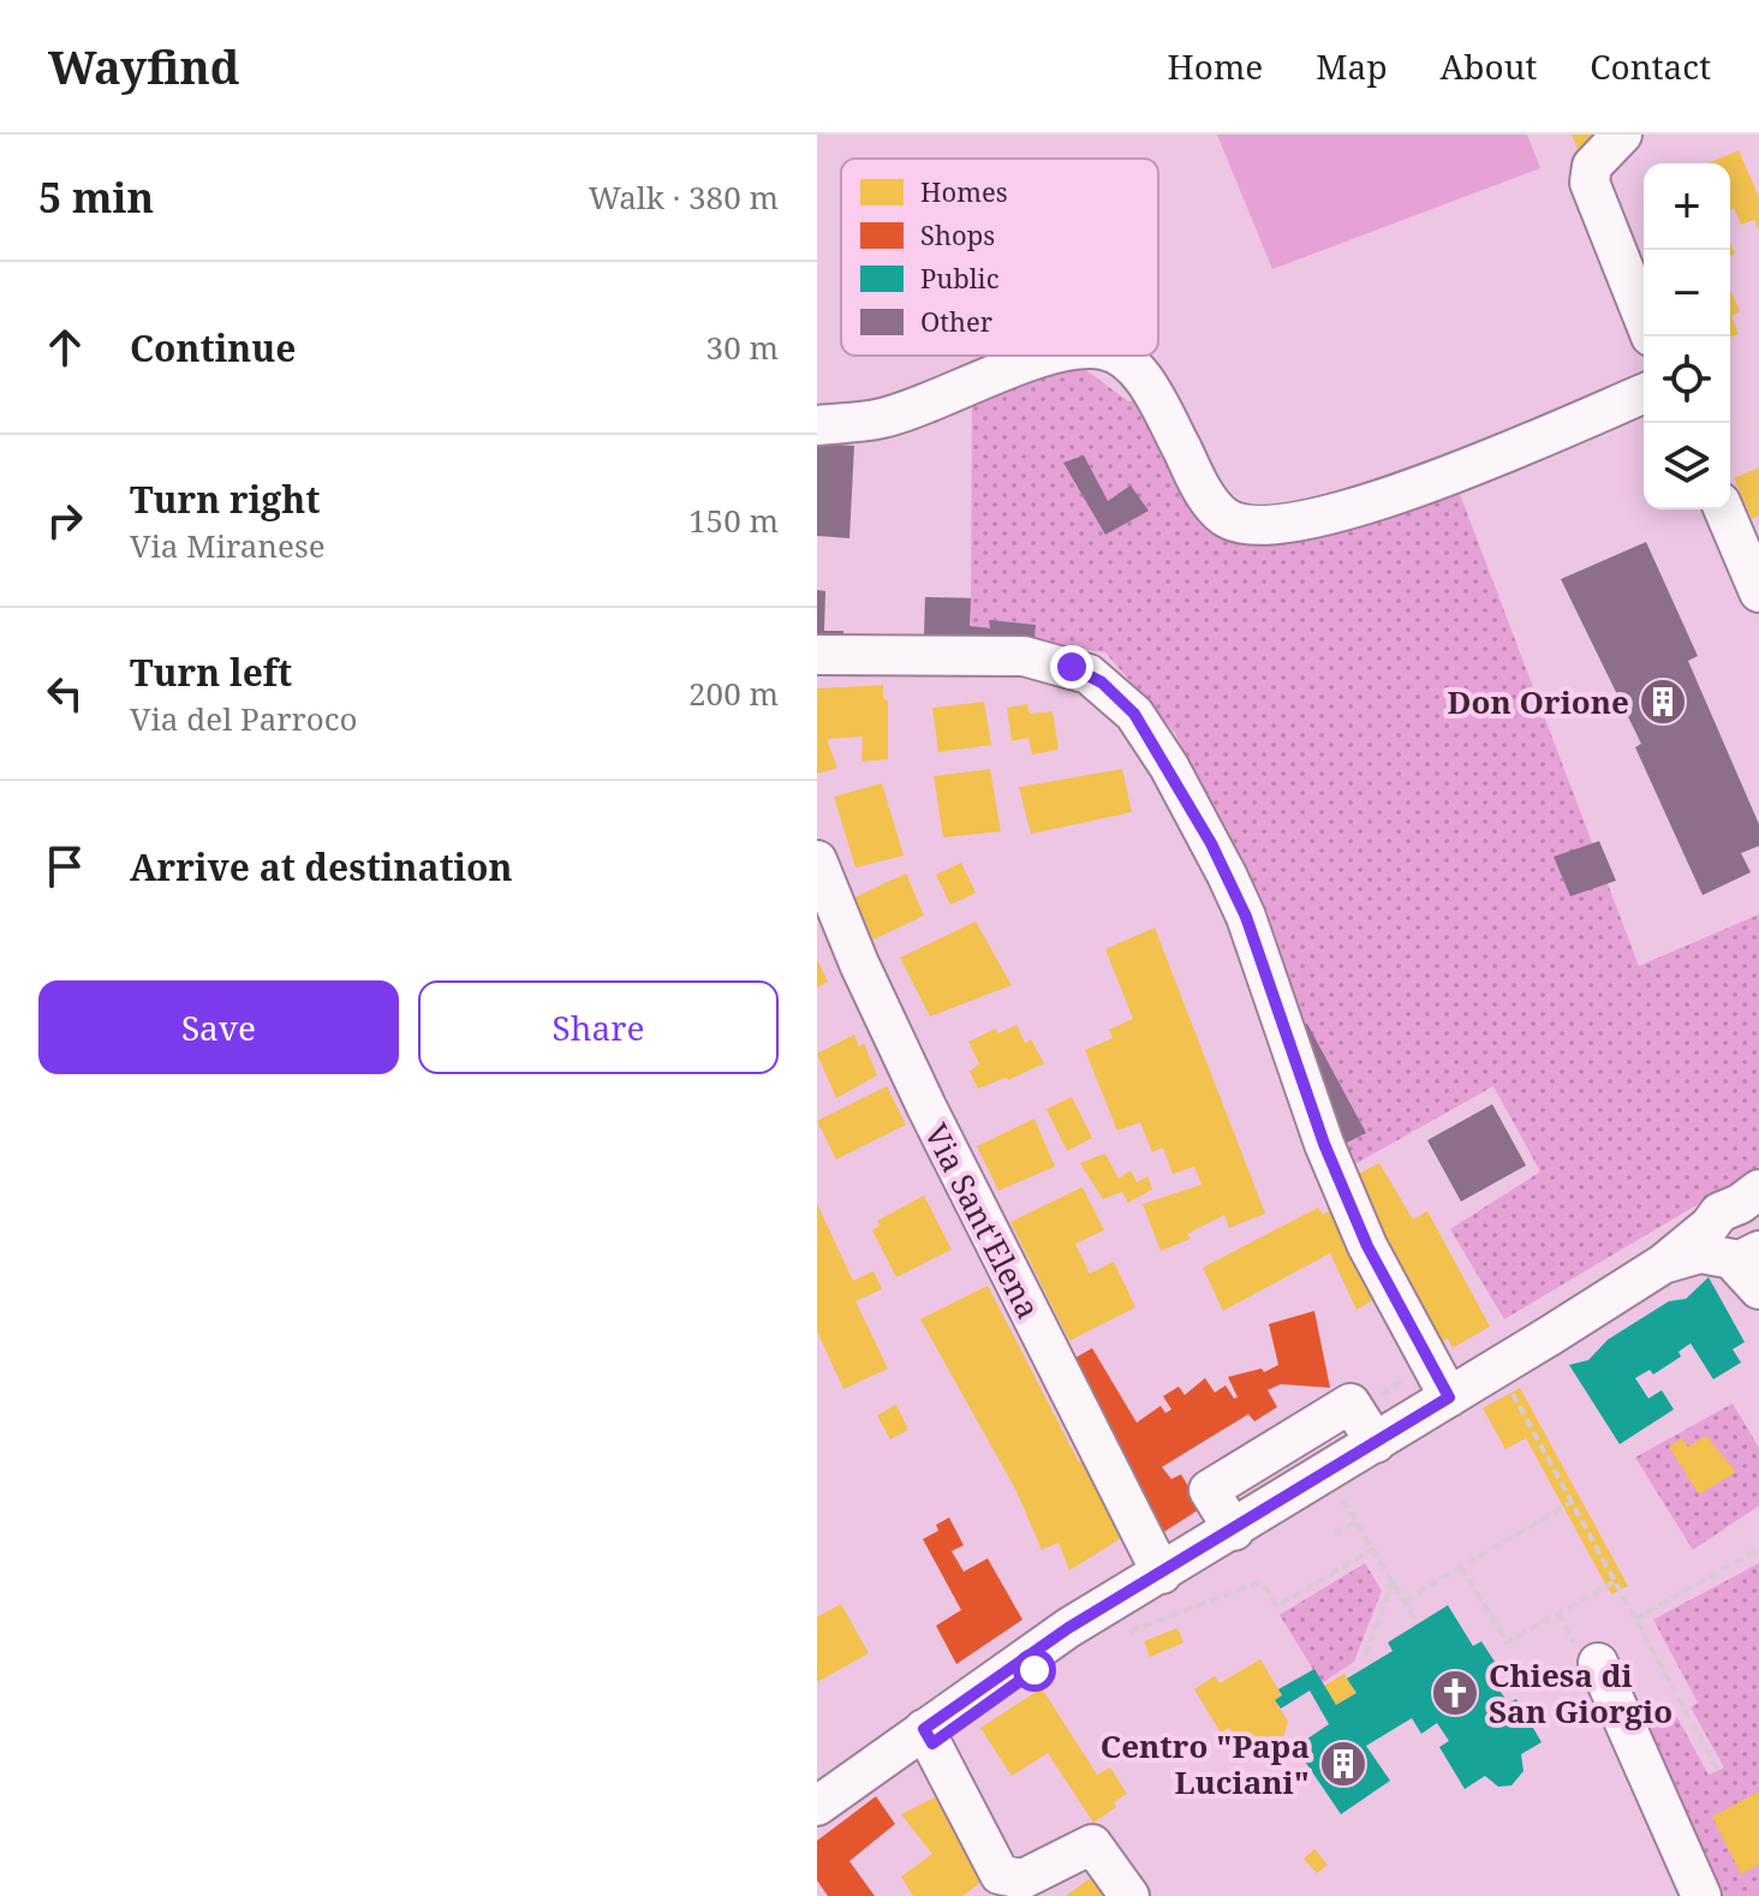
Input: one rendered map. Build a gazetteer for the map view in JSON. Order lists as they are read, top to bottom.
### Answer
{
  "streets": {
    "street": ["Via Sant'Elena"]
  },
  "places": {
    "building": ["Don Orione", "Centro \"Papa Luciani\""],
    "church": ["Chiesa di San Giorgio"]
  },
  "legend": [
    "Homes",
    "Shops",
    "Public",
    "Other"
  ],
  "page": {
    "header": "Wayfind",
    "nav": [
      "Home",
      "Map",
      "About",
      "Contact"
    ],
    "heading": ["5 min", "Walk · 380 m"],
    "map_buttons": ["+", "−"],
    "list": [
      ["Continue", "30 m"],
      ["Turn right", "Via Miranese", "150 m"],
      ["Turn left", "Via del Parroco", "200 m"],
      "Arrive at destination"
    ],
    "buttons": ["Save", "Share"]
  }
}
